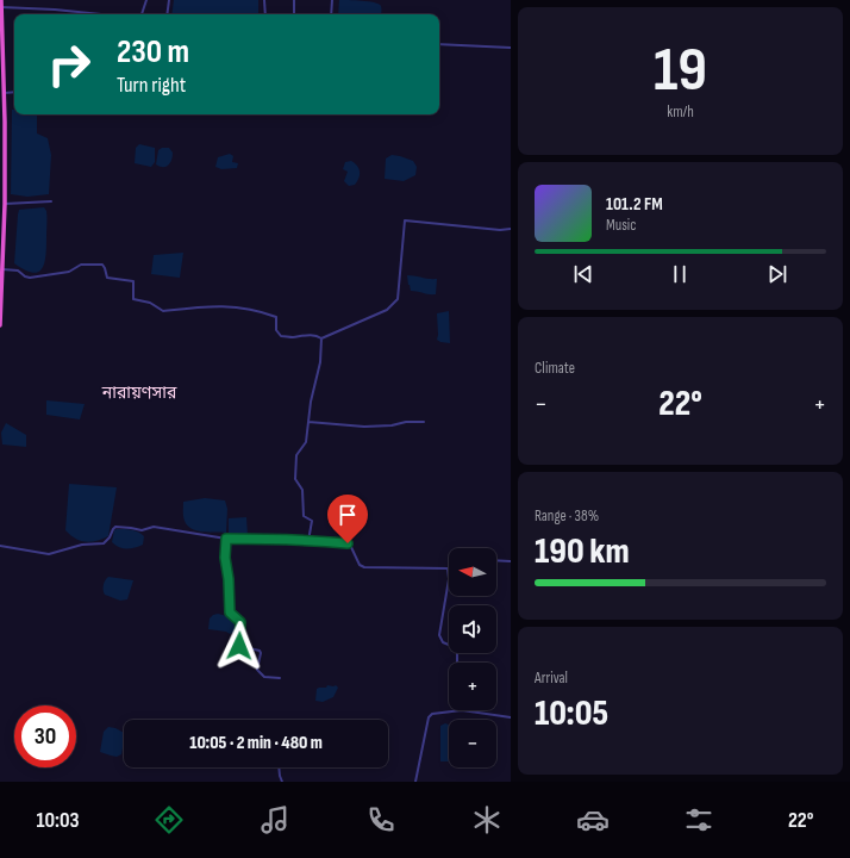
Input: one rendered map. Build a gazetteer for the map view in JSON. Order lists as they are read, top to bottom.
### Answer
{
  "districts": ["নারায়ণসার"],
  "north": "left",
  "page": {
    "tile": [
      ["19", "km/h"],
      "Climate",
      ["Range · 38%", "190 km"],
      ["Arrival", "10:05"]
    ],
    "turn": ["230 m", "Turn right"],
    "song": ["101.2 FM", "Music"],
    "heat": ["−", "22°", "+"],
    "map_buttons": ["+", "−"],
    "limit": "30",
    "trip": "10:05 · 2 min · 480 m",
    "tabs": ["10:03", "22°"]
  }
}
